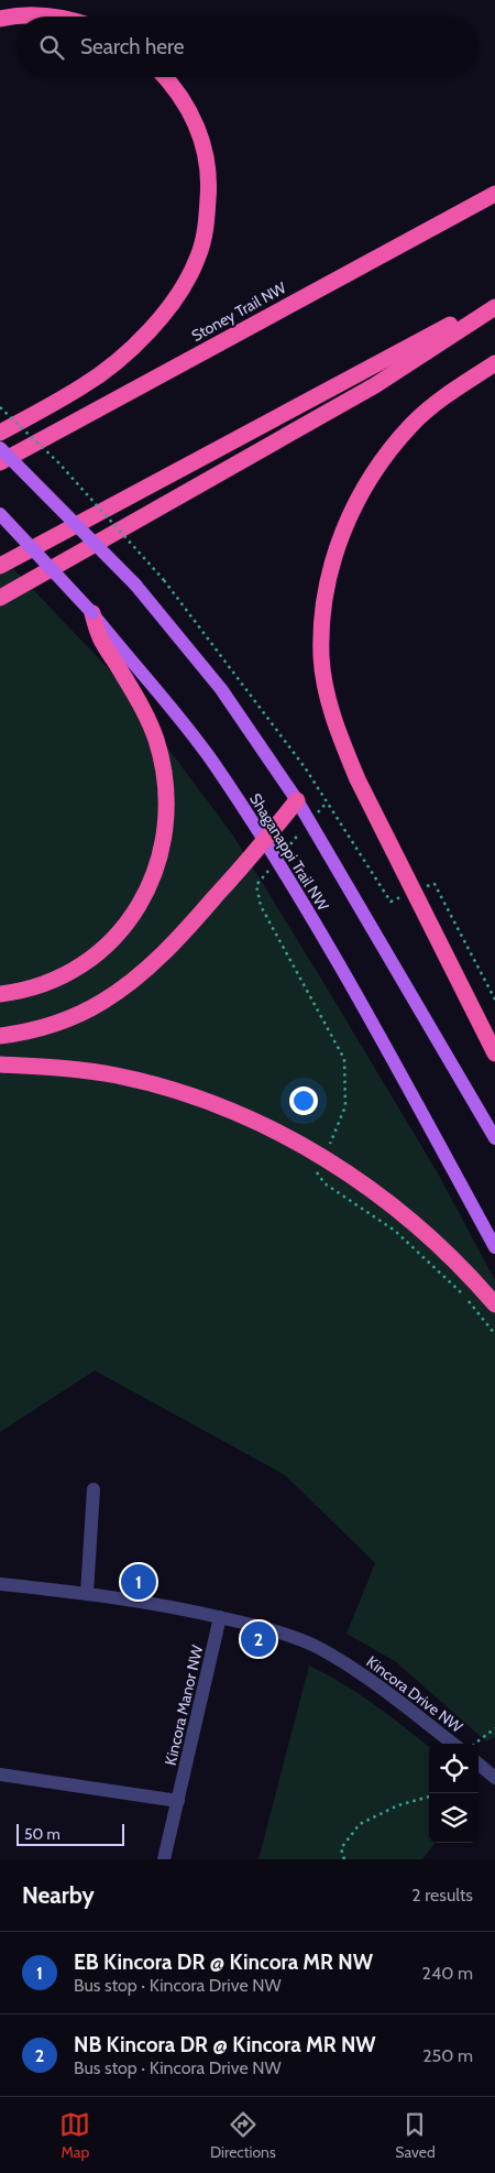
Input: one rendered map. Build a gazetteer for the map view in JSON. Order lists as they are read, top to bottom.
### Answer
{
  "streets": {
    "highway": ["Stoney Trail NW"],
    "main road": ["Shaganappi Trail NW"],
    "street": ["Kincora Drive NW", "Kincora Manor NW"]
  },
  "crossings": [
    ["Kincora Drive NW", "Kincora Manor NW"]
  ],
  "scale_bar": "50 m",
  "page": {
    "search": "Search here",
    "pins": ["1", "2"],
    "scale": "50 m",
    "heading": ["Nearby", "2 results"],
    "list": [
      {
        "mark": "1",
        "name": "EB Kincora DR @ Kincora MR NW",
        "note": "Bus stop · Kincora Drive NW",
        "value": "240 m"
      },
      {
        "mark": "2",
        "name": "NB Kincora DR @ Kincora MR NW",
        "note": "Bus stop · Kincora Drive NW",
        "value": "250 m"
      }
    ],
    "nav": ["Map", "Directions", "Saved"]
  }
}
